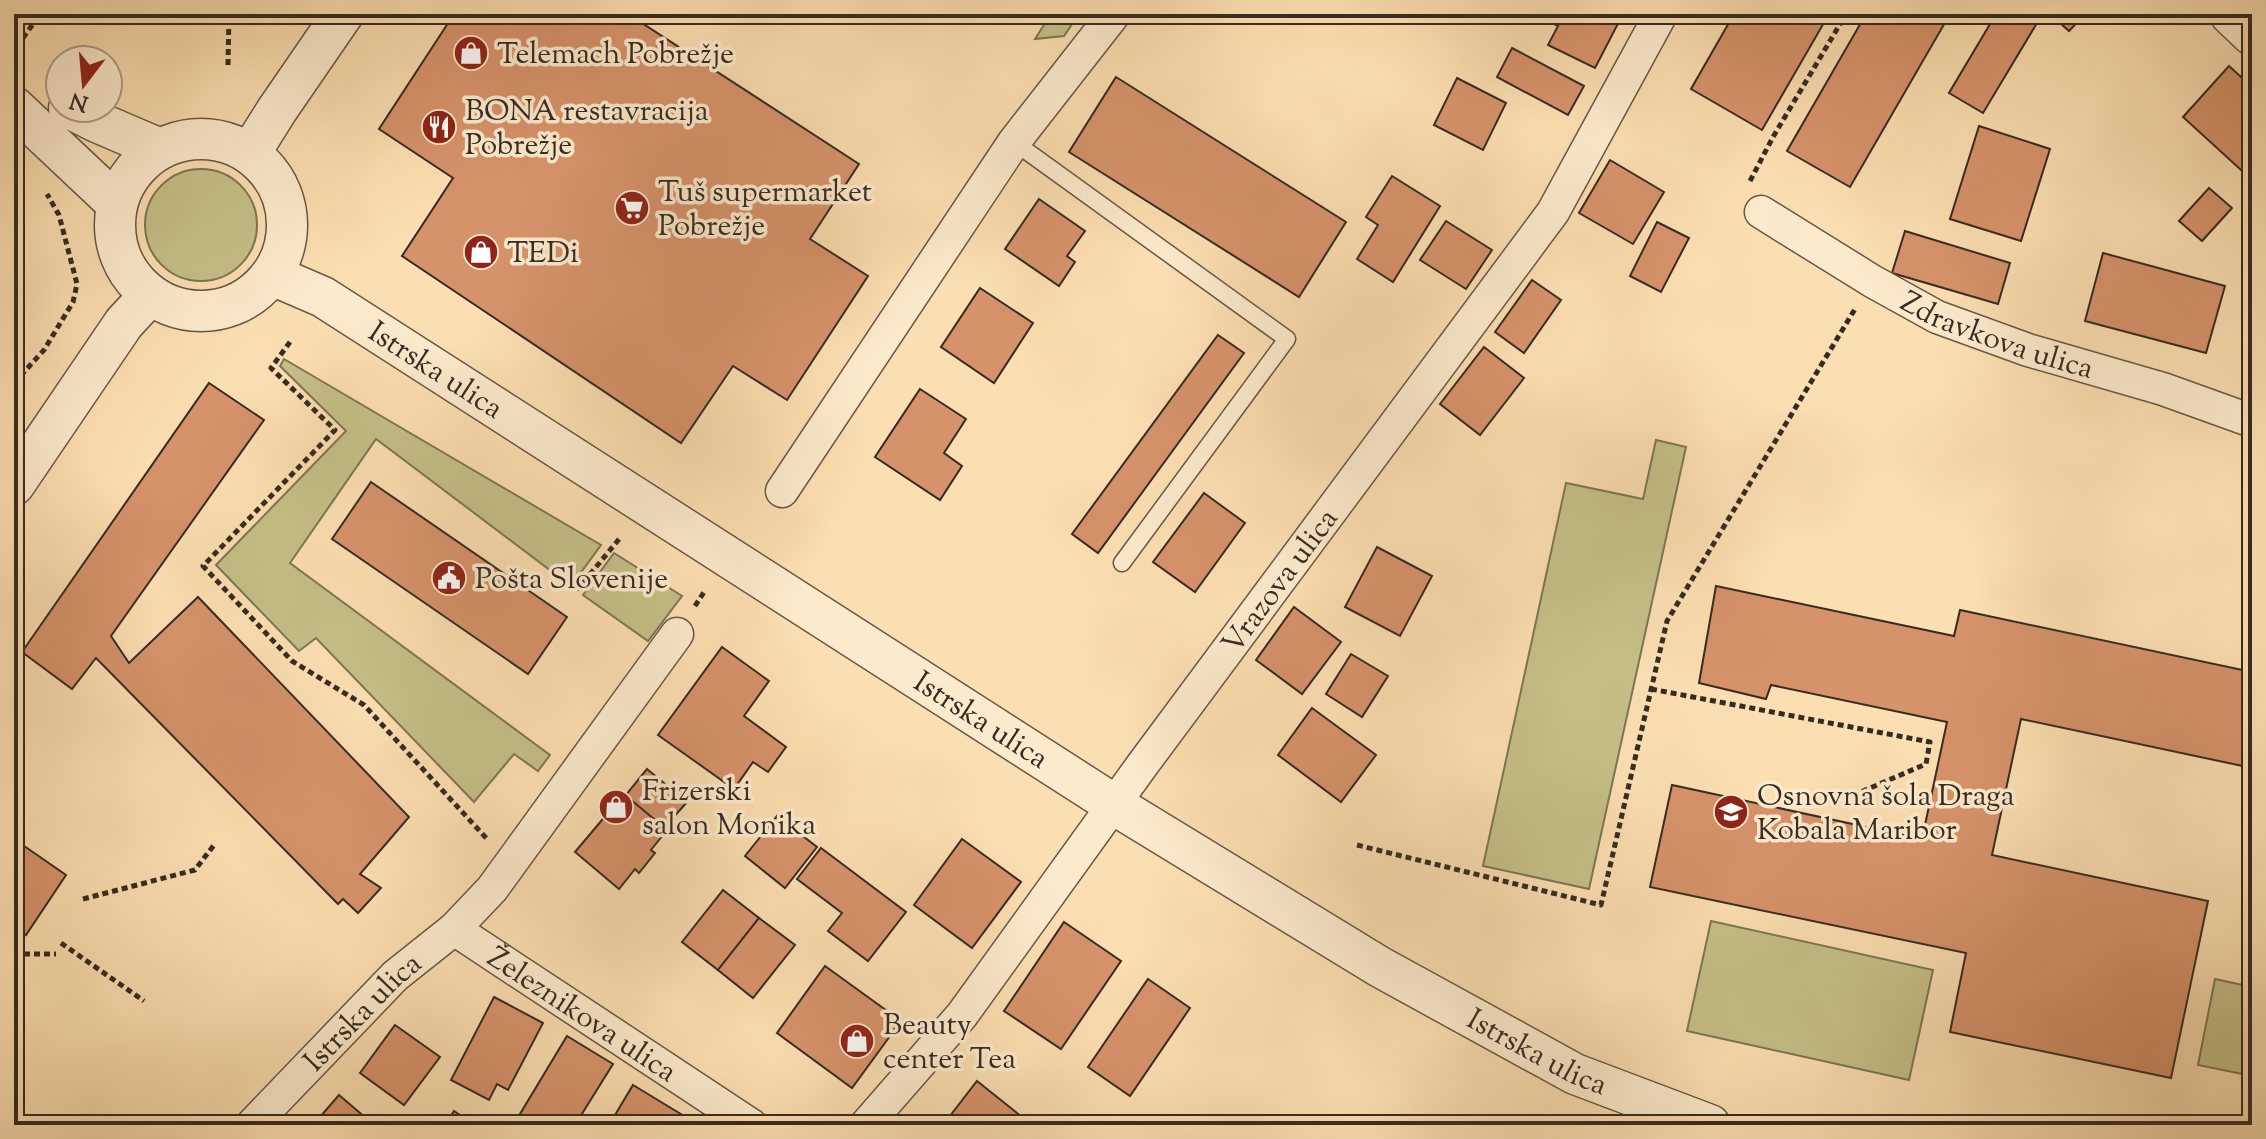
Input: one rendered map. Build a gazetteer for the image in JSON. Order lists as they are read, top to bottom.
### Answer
{
  "streets": {
    "street": [
      "Zdravkova ulica",
      "Istrska ulica",
      "Vrazova ulica",
      "Železnikova ulica"
    ]
  },
  "crossings": [
    ["Istrska ulica", "Vrazova ulica"],
    ["Istrska ulica", "Železnikova ulica"]
  ],
  "places": {
    "shop": [
      "Telemach Pobrežje",
      "TEDi",
      "Frizerski salon Monika",
      "Beauty center Tea"
    ],
    "restaurant": ["BONA restavracija Pobrežje"],
    "supermarket": ["Tuš supermarket Pobrežje"],
    "public building": ["Pošta Slovenije"],
    "school or university": ["Osnovna šola Draga Kobala Maribor"]
  },
  "north": "bottom"
}
